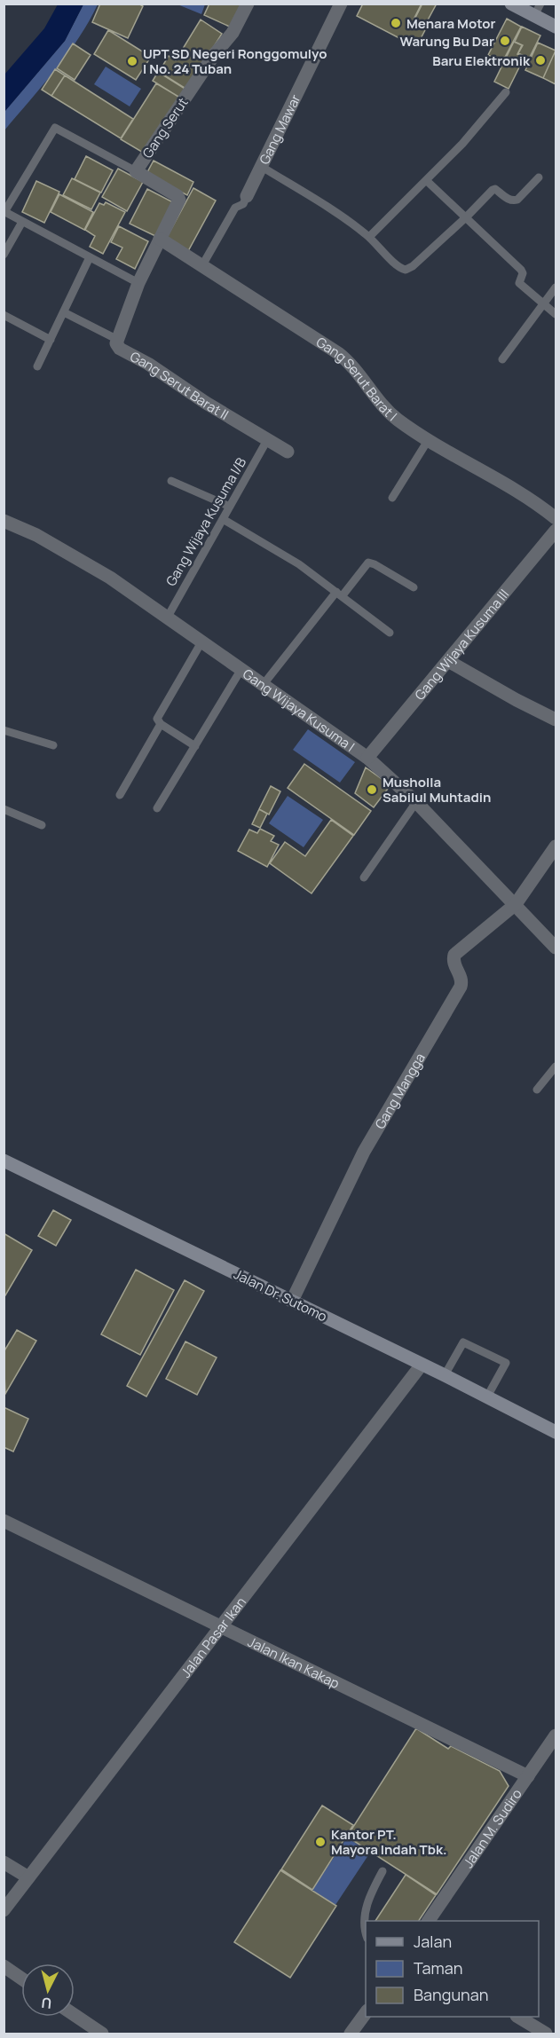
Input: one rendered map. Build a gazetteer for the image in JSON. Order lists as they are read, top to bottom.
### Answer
{
  "streets": {
    "main road": ["Jalan Dr. Sutomo"],
    "street": [
      "Gang Serut",
      "Gang Mawar",
      "Gang Serut Barat I",
      "Gang Serut Barat II",
      "Gang Wijaya Kusuma III",
      "Gang Wijaya Kusuma I",
      "Gang Mangga",
      "Jalan Pasar Ikan",
      "Jalan Ikan Kakap",
      "Jalan M. Sudiro"
    ],
    "lane": ["Gang Wijaya Kusuma I/B"]
  },
  "crossings": [
    ["Gang Serut", "Gang Serut Barat I"],
    ["Gang Serut Barat II", "Gang Wijaya Kusuma I/B"],
    ["Gang Wijaya Kusuma I/B", "Gang Wijaya Kusuma I"],
    ["Gang Wijaya Kusuma III", "Gang Wijaya Kusuma I"],
    ["Gang Wijaya Kusuma I", "Gang Mangga"],
    ["Gang Mangga", "Jalan Dr. Sutomo"],
    ["Jalan Dr. Sutomo", "Jalan Pasar Ikan"],
    ["Jalan Pasar Ikan", "Jalan Ikan Kakap"],
    ["Jalan Ikan Kakap", "Jalan M. Sudiro"]
  ],
  "places": [
    "Menara Motor",
    "Warung Bu Dar",
    "Baru Elektronik",
    "UPT SD Negeri Ronggomulyo I No. 24 Tuban",
    "Musholla Sabilul Muhtadin",
    "Kantor PT. Mayora Indah Tbk."
  ],
  "legend": ["Jalan", "Taman", "Bangunan"],
  "north": "bottom"
}
